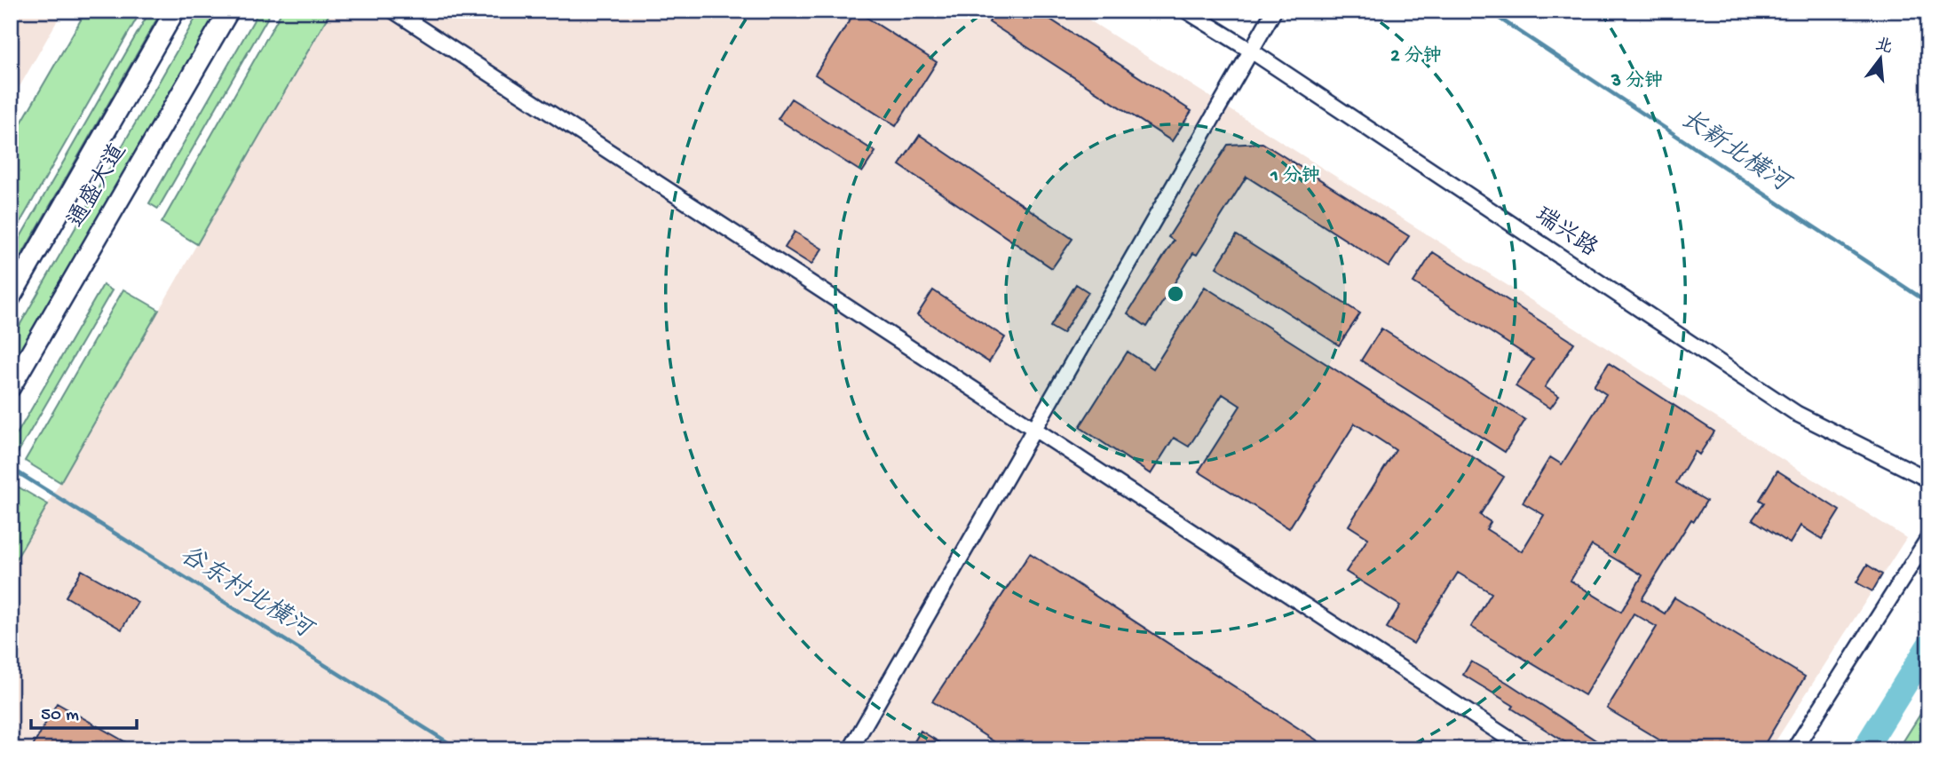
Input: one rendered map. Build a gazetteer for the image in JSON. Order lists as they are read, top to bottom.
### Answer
{
  "streets": {
    "main road": ["通盛大道"],
    "street": ["瑞兴路"]
  },
  "water": ["长新北横河", "谷东村北横河"],
  "scale_bar": "50 m",
  "north": "top",
  "rings": ["2 分钟", "3 分钟", "1 分钟"]
}
